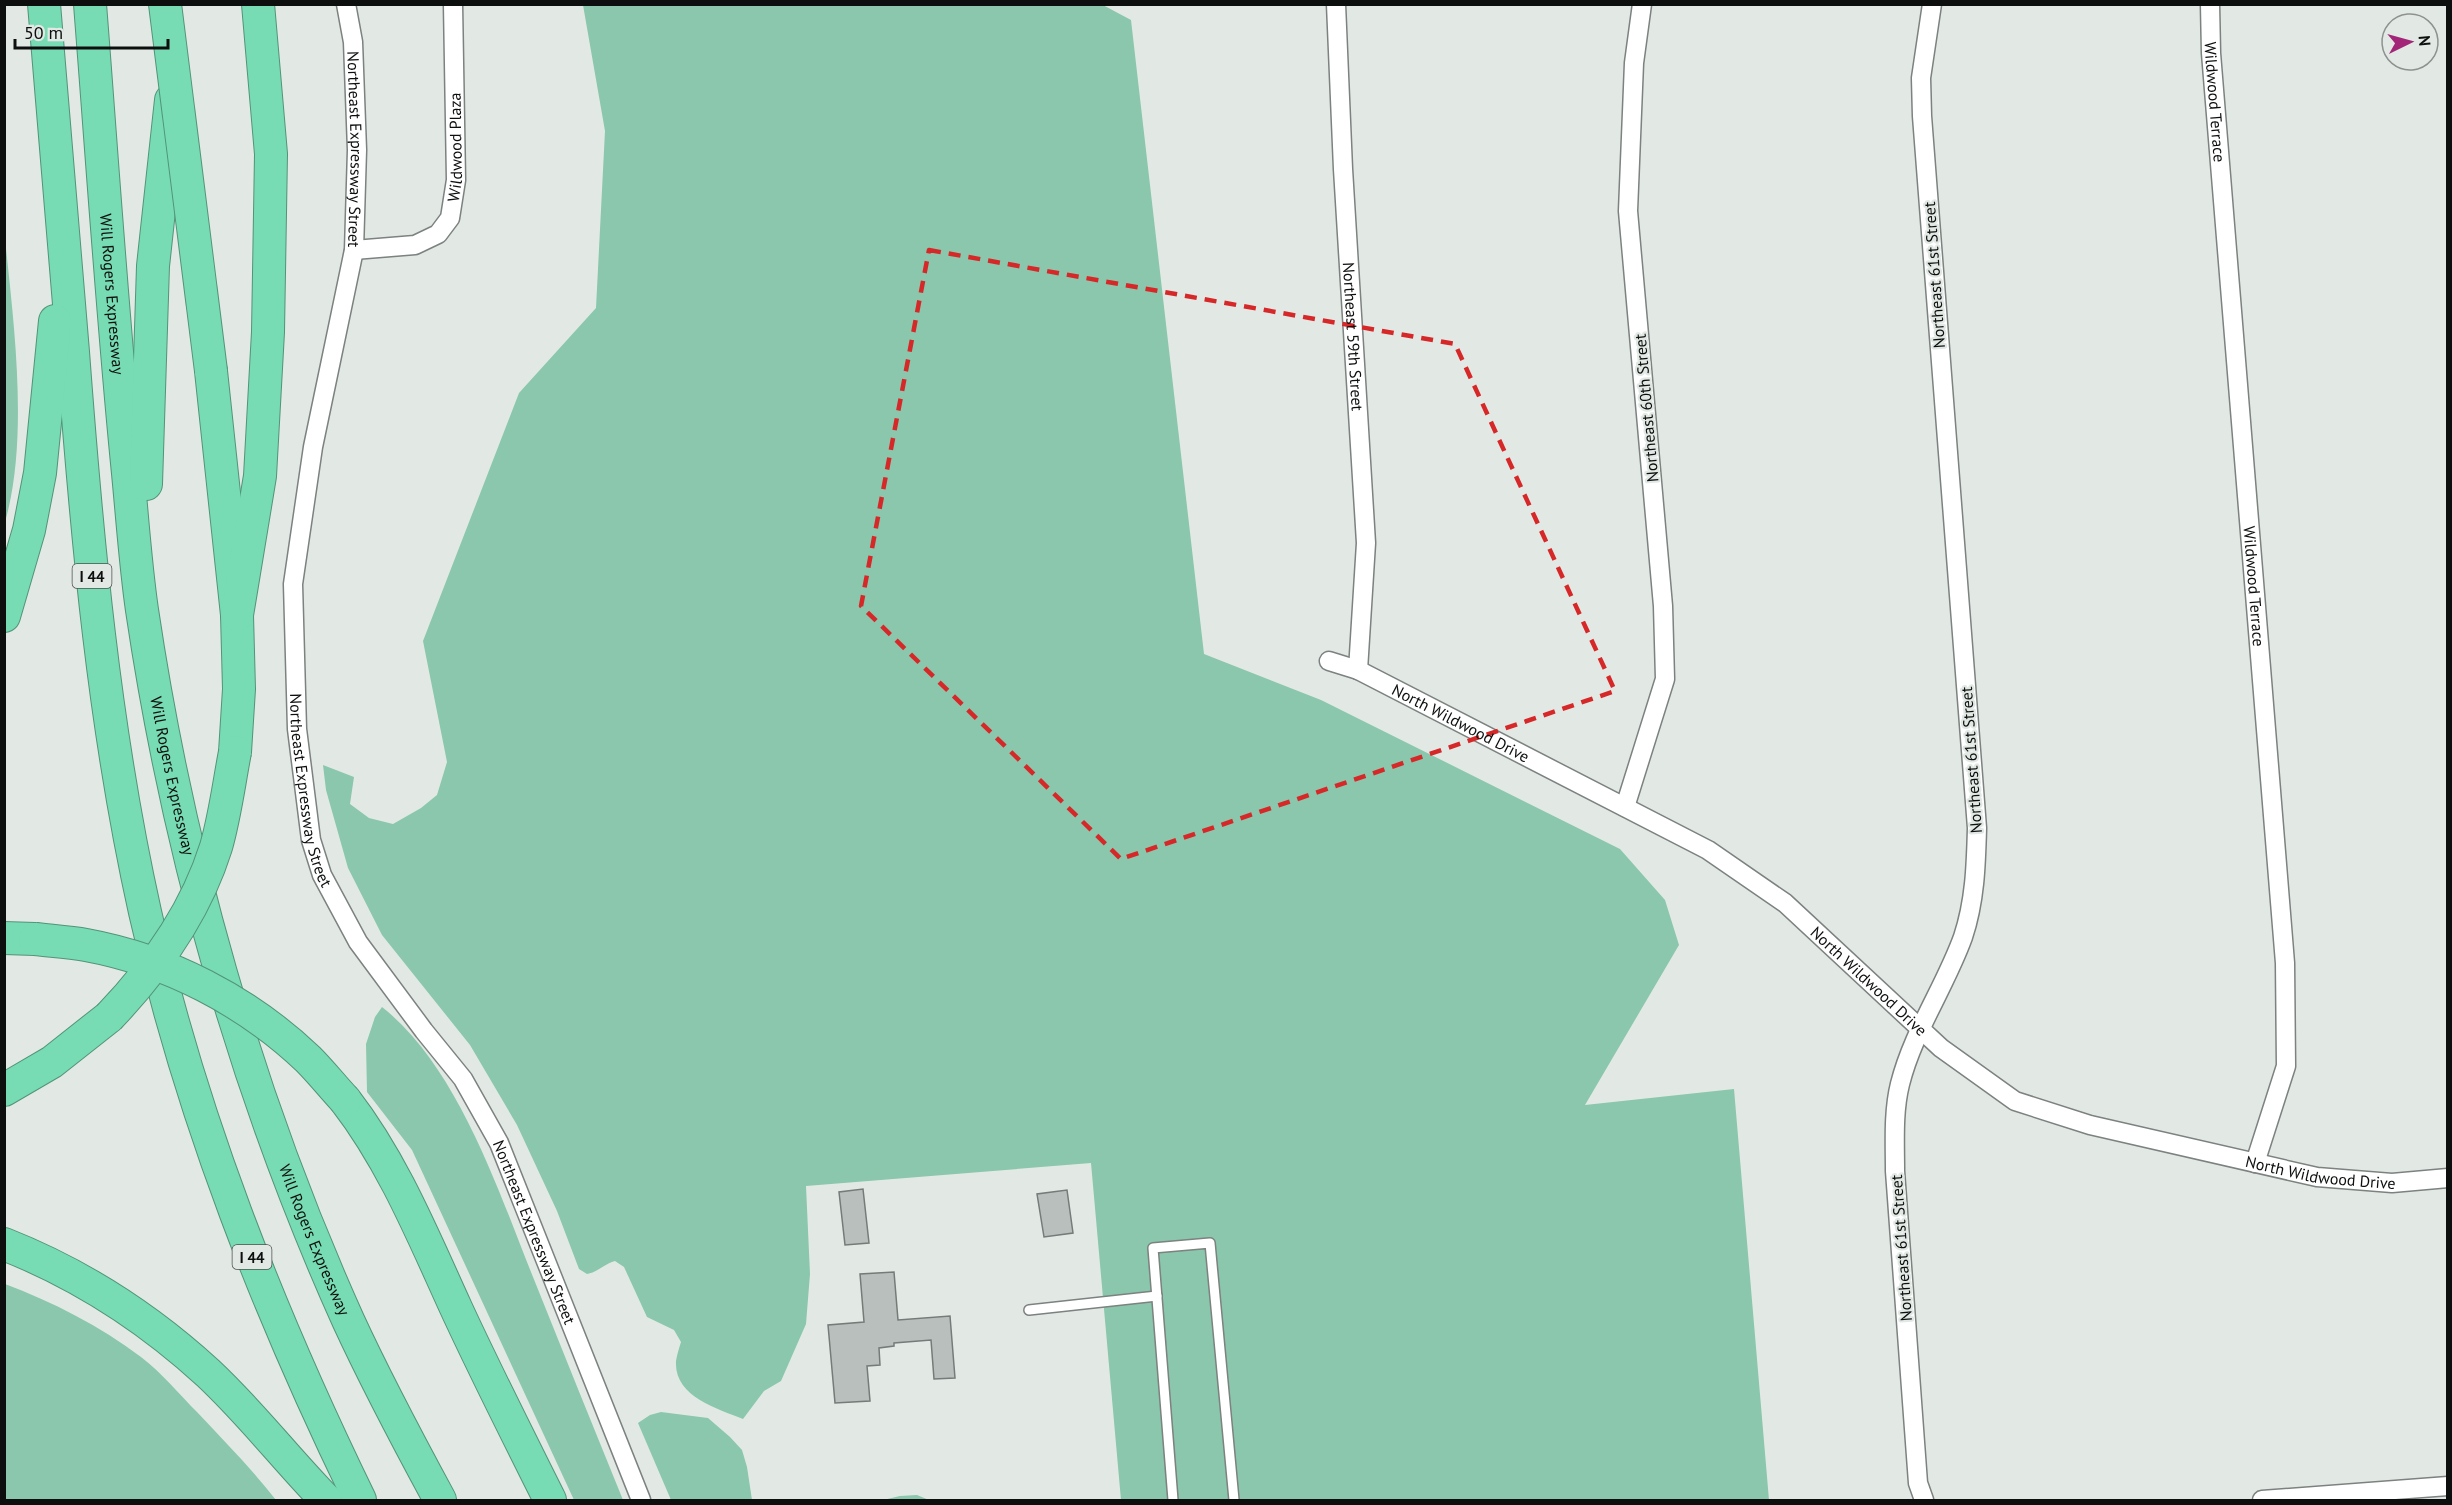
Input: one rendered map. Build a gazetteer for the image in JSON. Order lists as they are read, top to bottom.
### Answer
{
  "streets": {
    "highway": ["Will Rogers Expressway", "I 44"],
    "street": [
      "Wildwood Terrace",
      "Wildwood Plaza",
      "Northeast Expressway Street",
      "Northeast 61st Street",
      "Northeast 59th Street",
      "Northeast 60th Street",
      "North Wildwood Drive"
    ]
  },
  "crossings": [
    ["Wildwood Terrace", "North Wildwood Drive"],
    ["Wildwood Plaza", "Northeast Expressway Street"],
    ["Northeast 61st Street", "North Wildwood Drive"],
    ["Northeast 59th Street", "North Wildwood Drive"],
    ["Northeast 60th Street", "North Wildwood Drive"]
  ],
  "scale_bar": "50 m",
  "north": "right"
}
